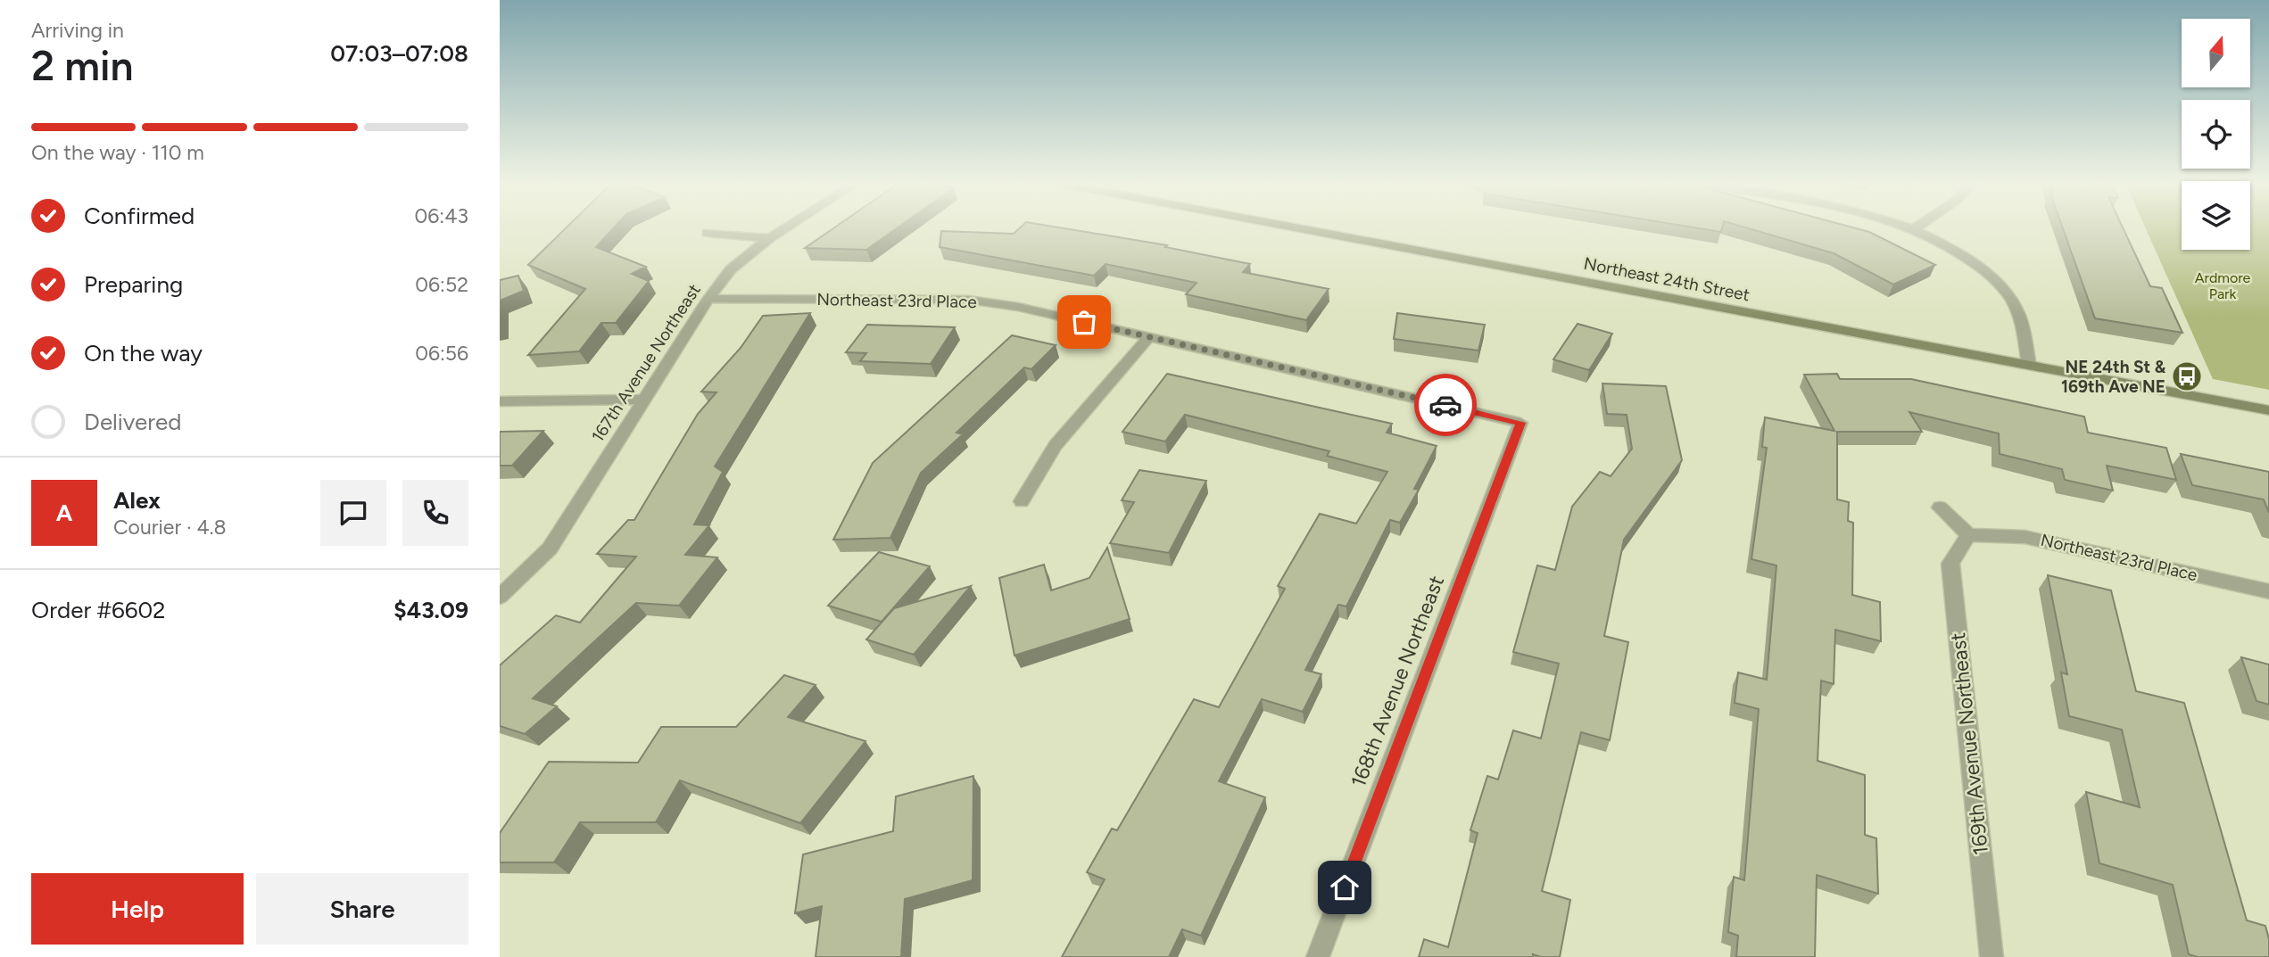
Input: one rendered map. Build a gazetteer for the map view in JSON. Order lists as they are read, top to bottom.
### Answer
{
  "streets": {
    "main road": ["Northeast 24th Street"],
    "street": [
      "Northeast 23rd Place",
      "167th Avenue Northeast",
      "168th Avenue Northeast",
      "169th Avenue Northeast"
    ]
  },
  "crossings": [
    ["Northeast 23rd Place", "167th Avenue Northeast"],
    ["Northeast 23rd Place", "168th Avenue Northeast"],
    ["Northeast 23rd Place", "169th Avenue Northeast"]
  ],
  "parks": ["Ardmore Park"],
  "places": {
    "bus stop": ["NE 24th St & 169th Ave NE"]
  },
  "north": "top",
  "page": {
    "heading": ["2 min", "Arriving in", "07:03–07:08"],
    "panel": [
      "Alex",
      "Courier · 4.8",
      "Order #6602",
      "$43.09"
    ],
    "bar": "On the way · 110 m",
    "list": [
      ["Confirmed", "06:43"],
      ["Preparing", "06:52"],
      ["On the way", "06:56"],
      "Delivered"
    ],
    "round": "A",
    "buttons": ["Help", "Share"]
  }
}
